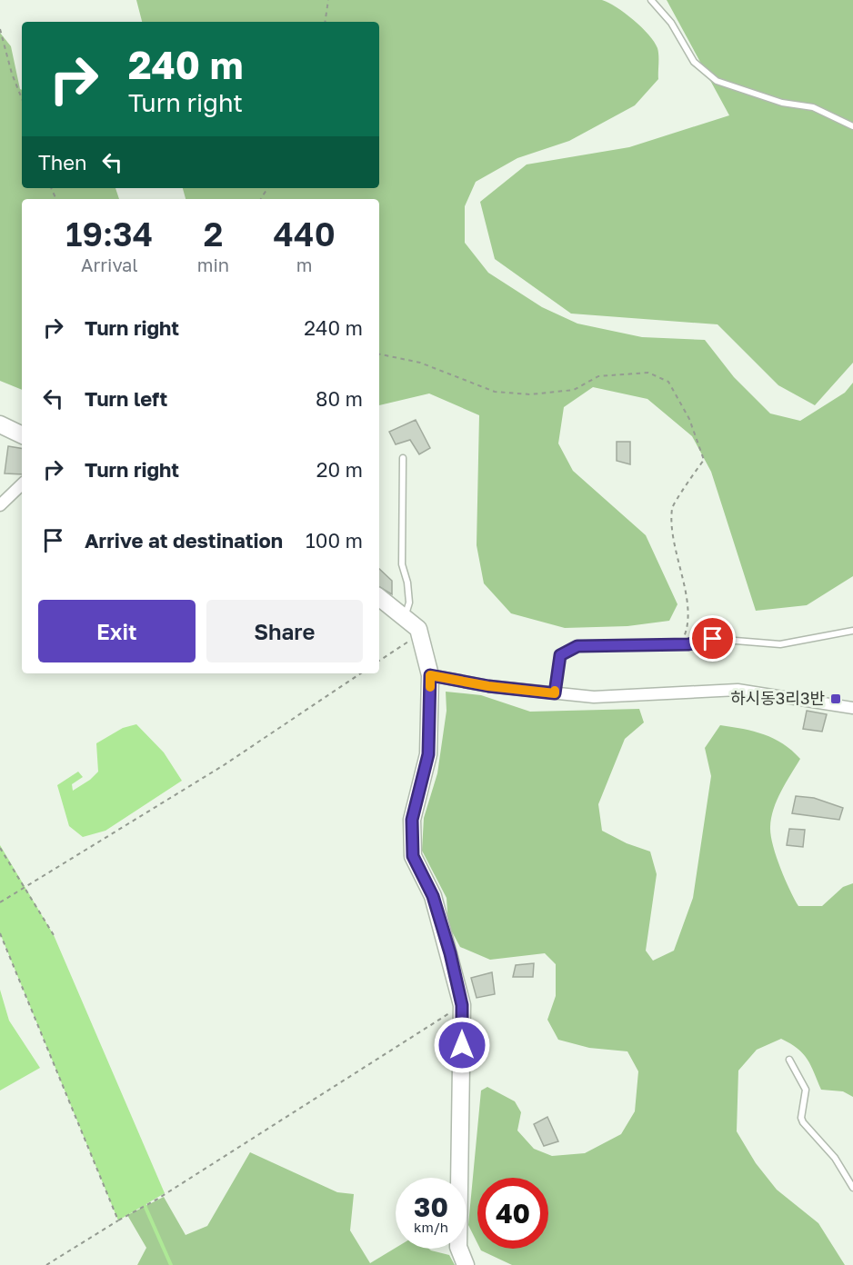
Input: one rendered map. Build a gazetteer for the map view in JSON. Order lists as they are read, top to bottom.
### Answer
{
  "places": {
    "transit": ["하시동3리3반"]
  },
  "page": {
    "turn": ["240 m", "Turn right"],
    "then": "Then",
    "eta": [
      "19:34",
      "Arrival",
      "2",
      "min",
      "440",
      "m"
    ],
    "list": [
      {
        "name": "Turn right",
        "value": "240 m"
      },
      {
        "name": "Turn left",
        "value": "80 m"
      },
      {
        "name": "Turn right",
        "value": "20 m"
      },
      {
        "name": "Arrive at destination",
        "value": "100 m"
      }
    ],
    "buttons": ["Exit", "Share"],
    "speed": "30 km/h",
    "limit": "40"
  }
}
